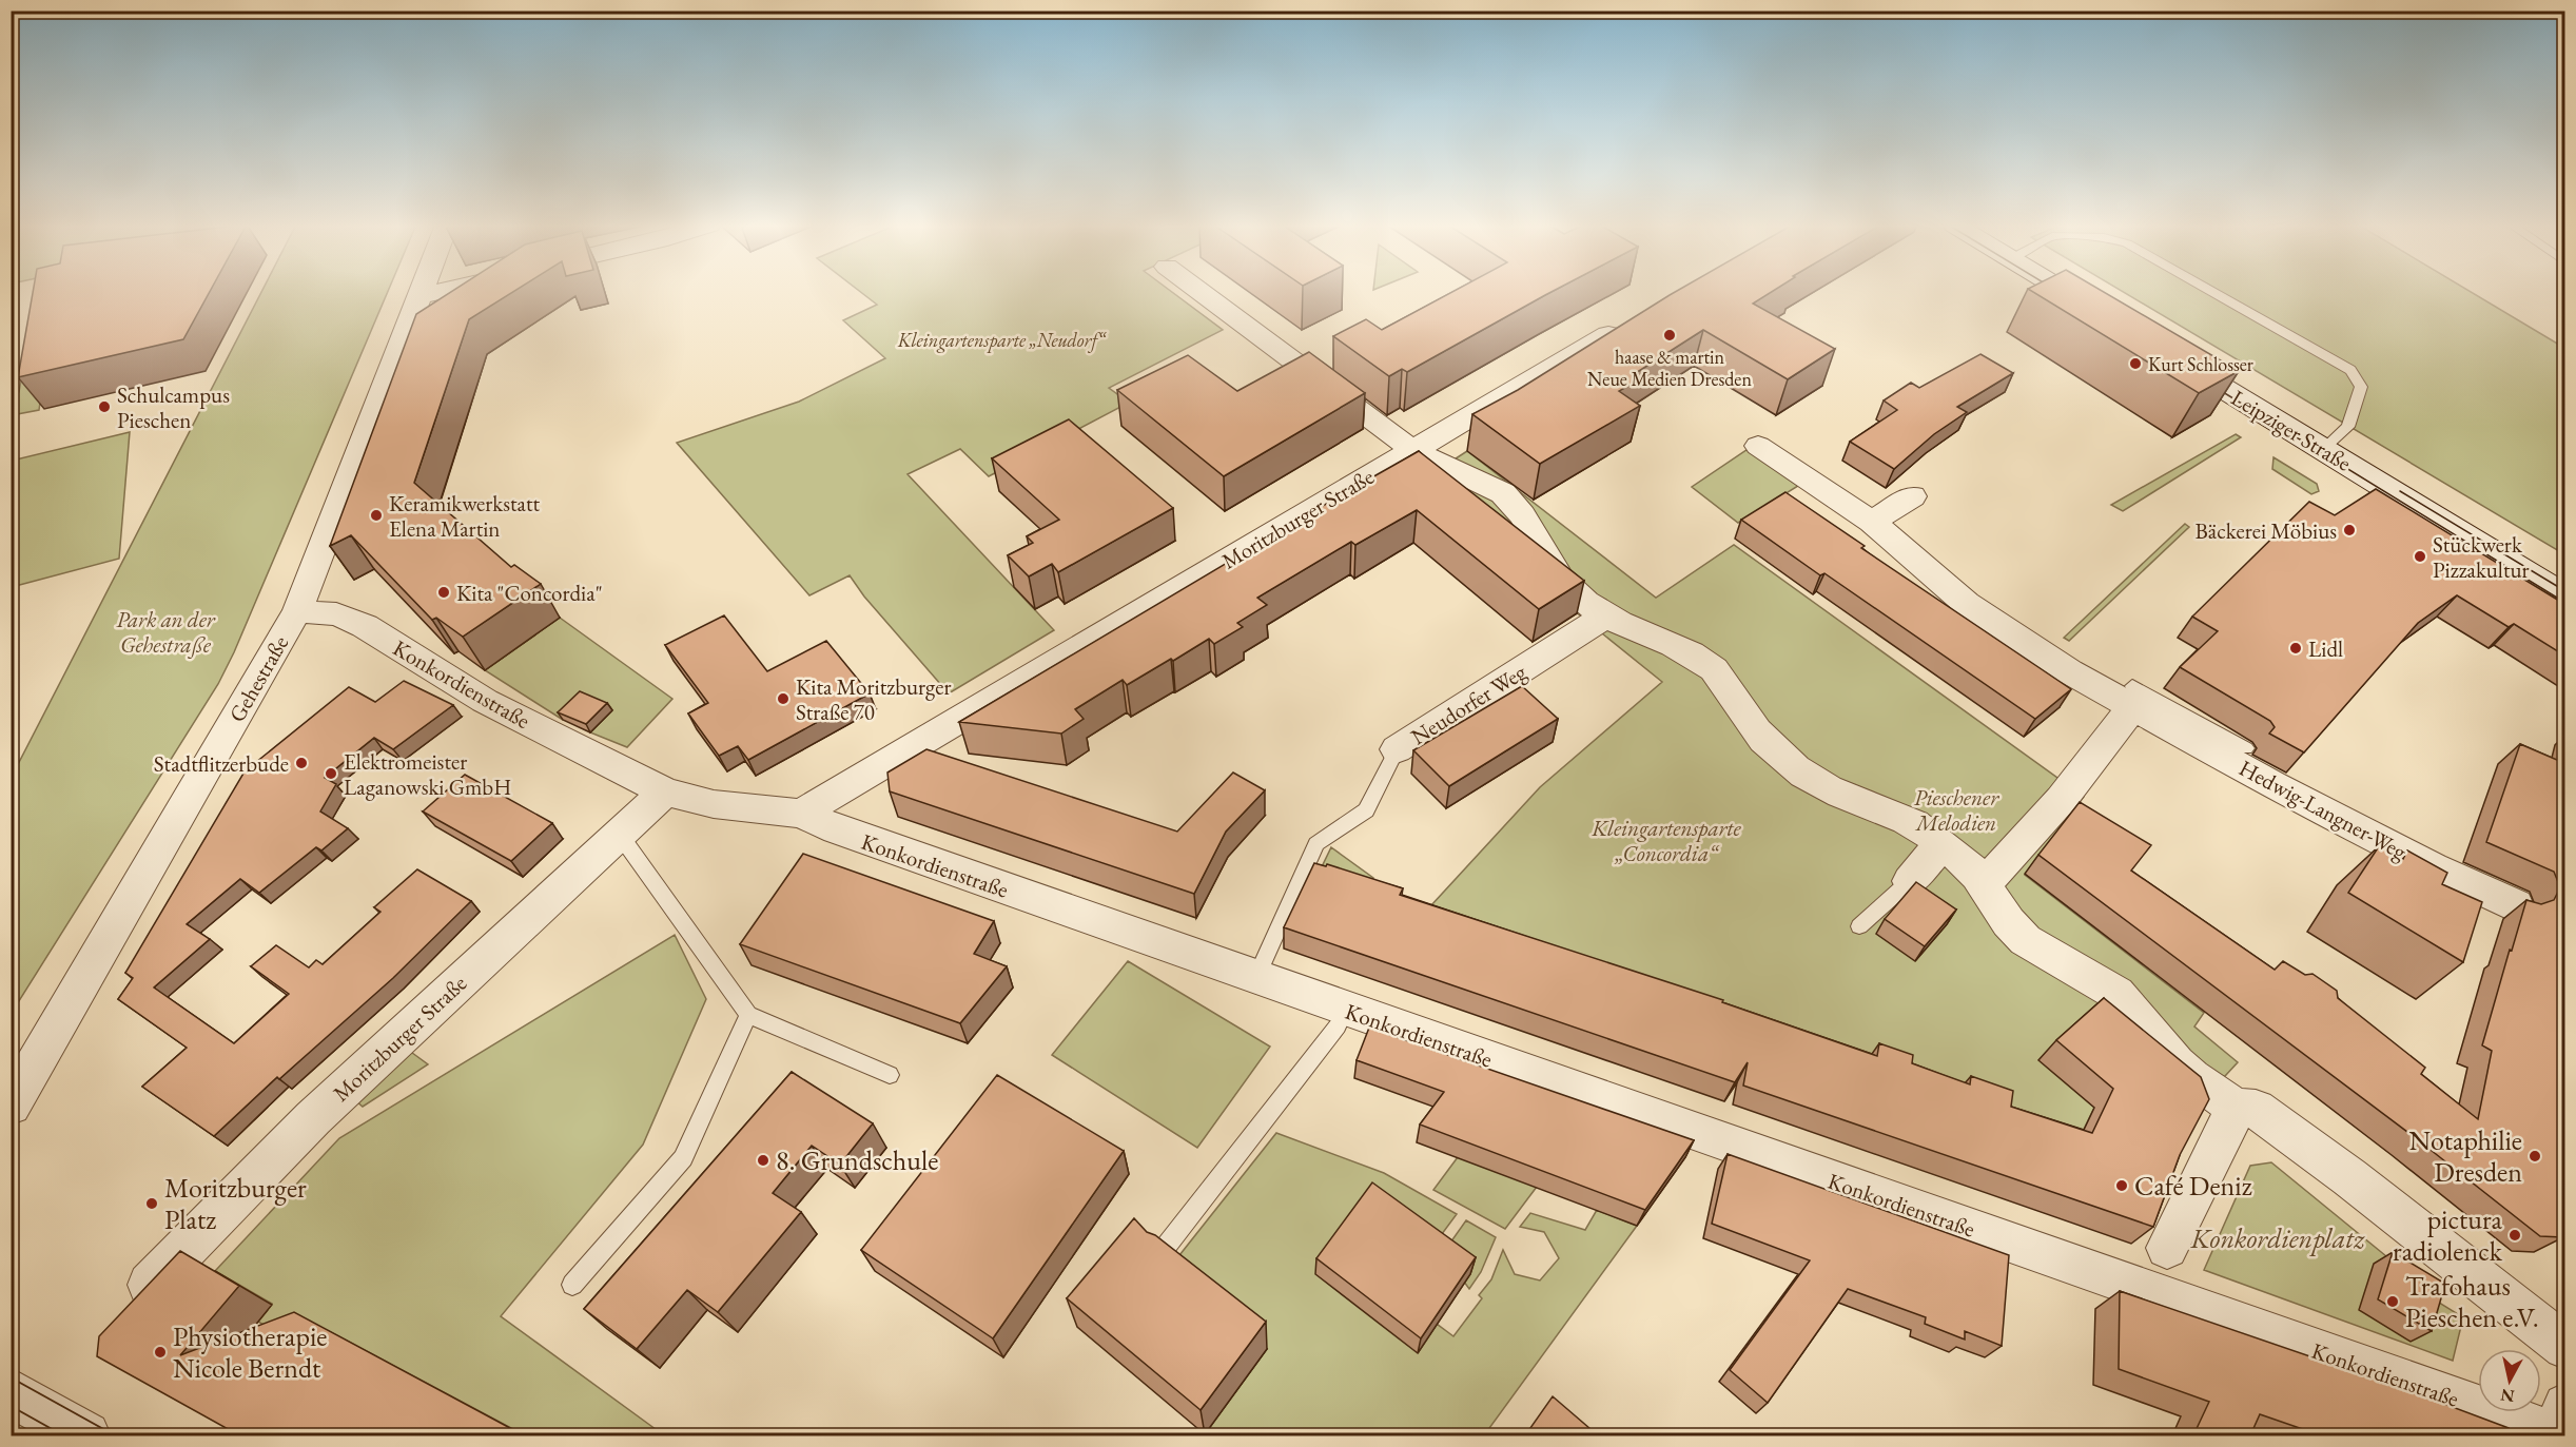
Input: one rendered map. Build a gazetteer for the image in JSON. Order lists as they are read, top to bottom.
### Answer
{
  "streets": {
    "main road": ["Leipziger Straße"],
    "street": [
      "Moritzburger Straße",
      "Gehestraße",
      "Konkordienstraße",
      "Neudorfer Weg",
      "Hedwig-Langner-Weg"
    ]
  },
  "crossings": [
    ["Moritzburger Straße", "Konkordienstraße"],
    ["Gehestraße", "Konkordienstraße"],
    ["Konkordienstraße", "Neudorfer Weg"]
  ],
  "parks": [
    "Kleingartensparte „Neudorf“",
    "Park an der Gehestraße",
    "Pieschener Melodien",
    "Kleingartensparte „Concordia“",
    "Konkordienplatz"
  ],
  "places": [
    "haase & martin Neue Medien Dresden",
    "Kurt Schlosser",
    "Schulcampus Pieschen",
    "Keramikwerkstatt Elena Martin",
    "Bäckerei Möbius",
    "Stückwerk Pizzakultur",
    "Kita \"Concordia\"",
    "Lidl",
    "Kita Moritzburger Straße 70",
    "Stadtflitzerbude",
    "Elektromeister Laganowski GmbH",
    "Notaphilie Dresden",
    "8. Grundschule",
    "Café Deniz",
    "Moritzburger Platz",
    "pictura radiolenck",
    "Trafohaus Pieschen e.V.",
    "Physiotherapie Nicole Berndt"
  ],
  "north": "bottom"
}
